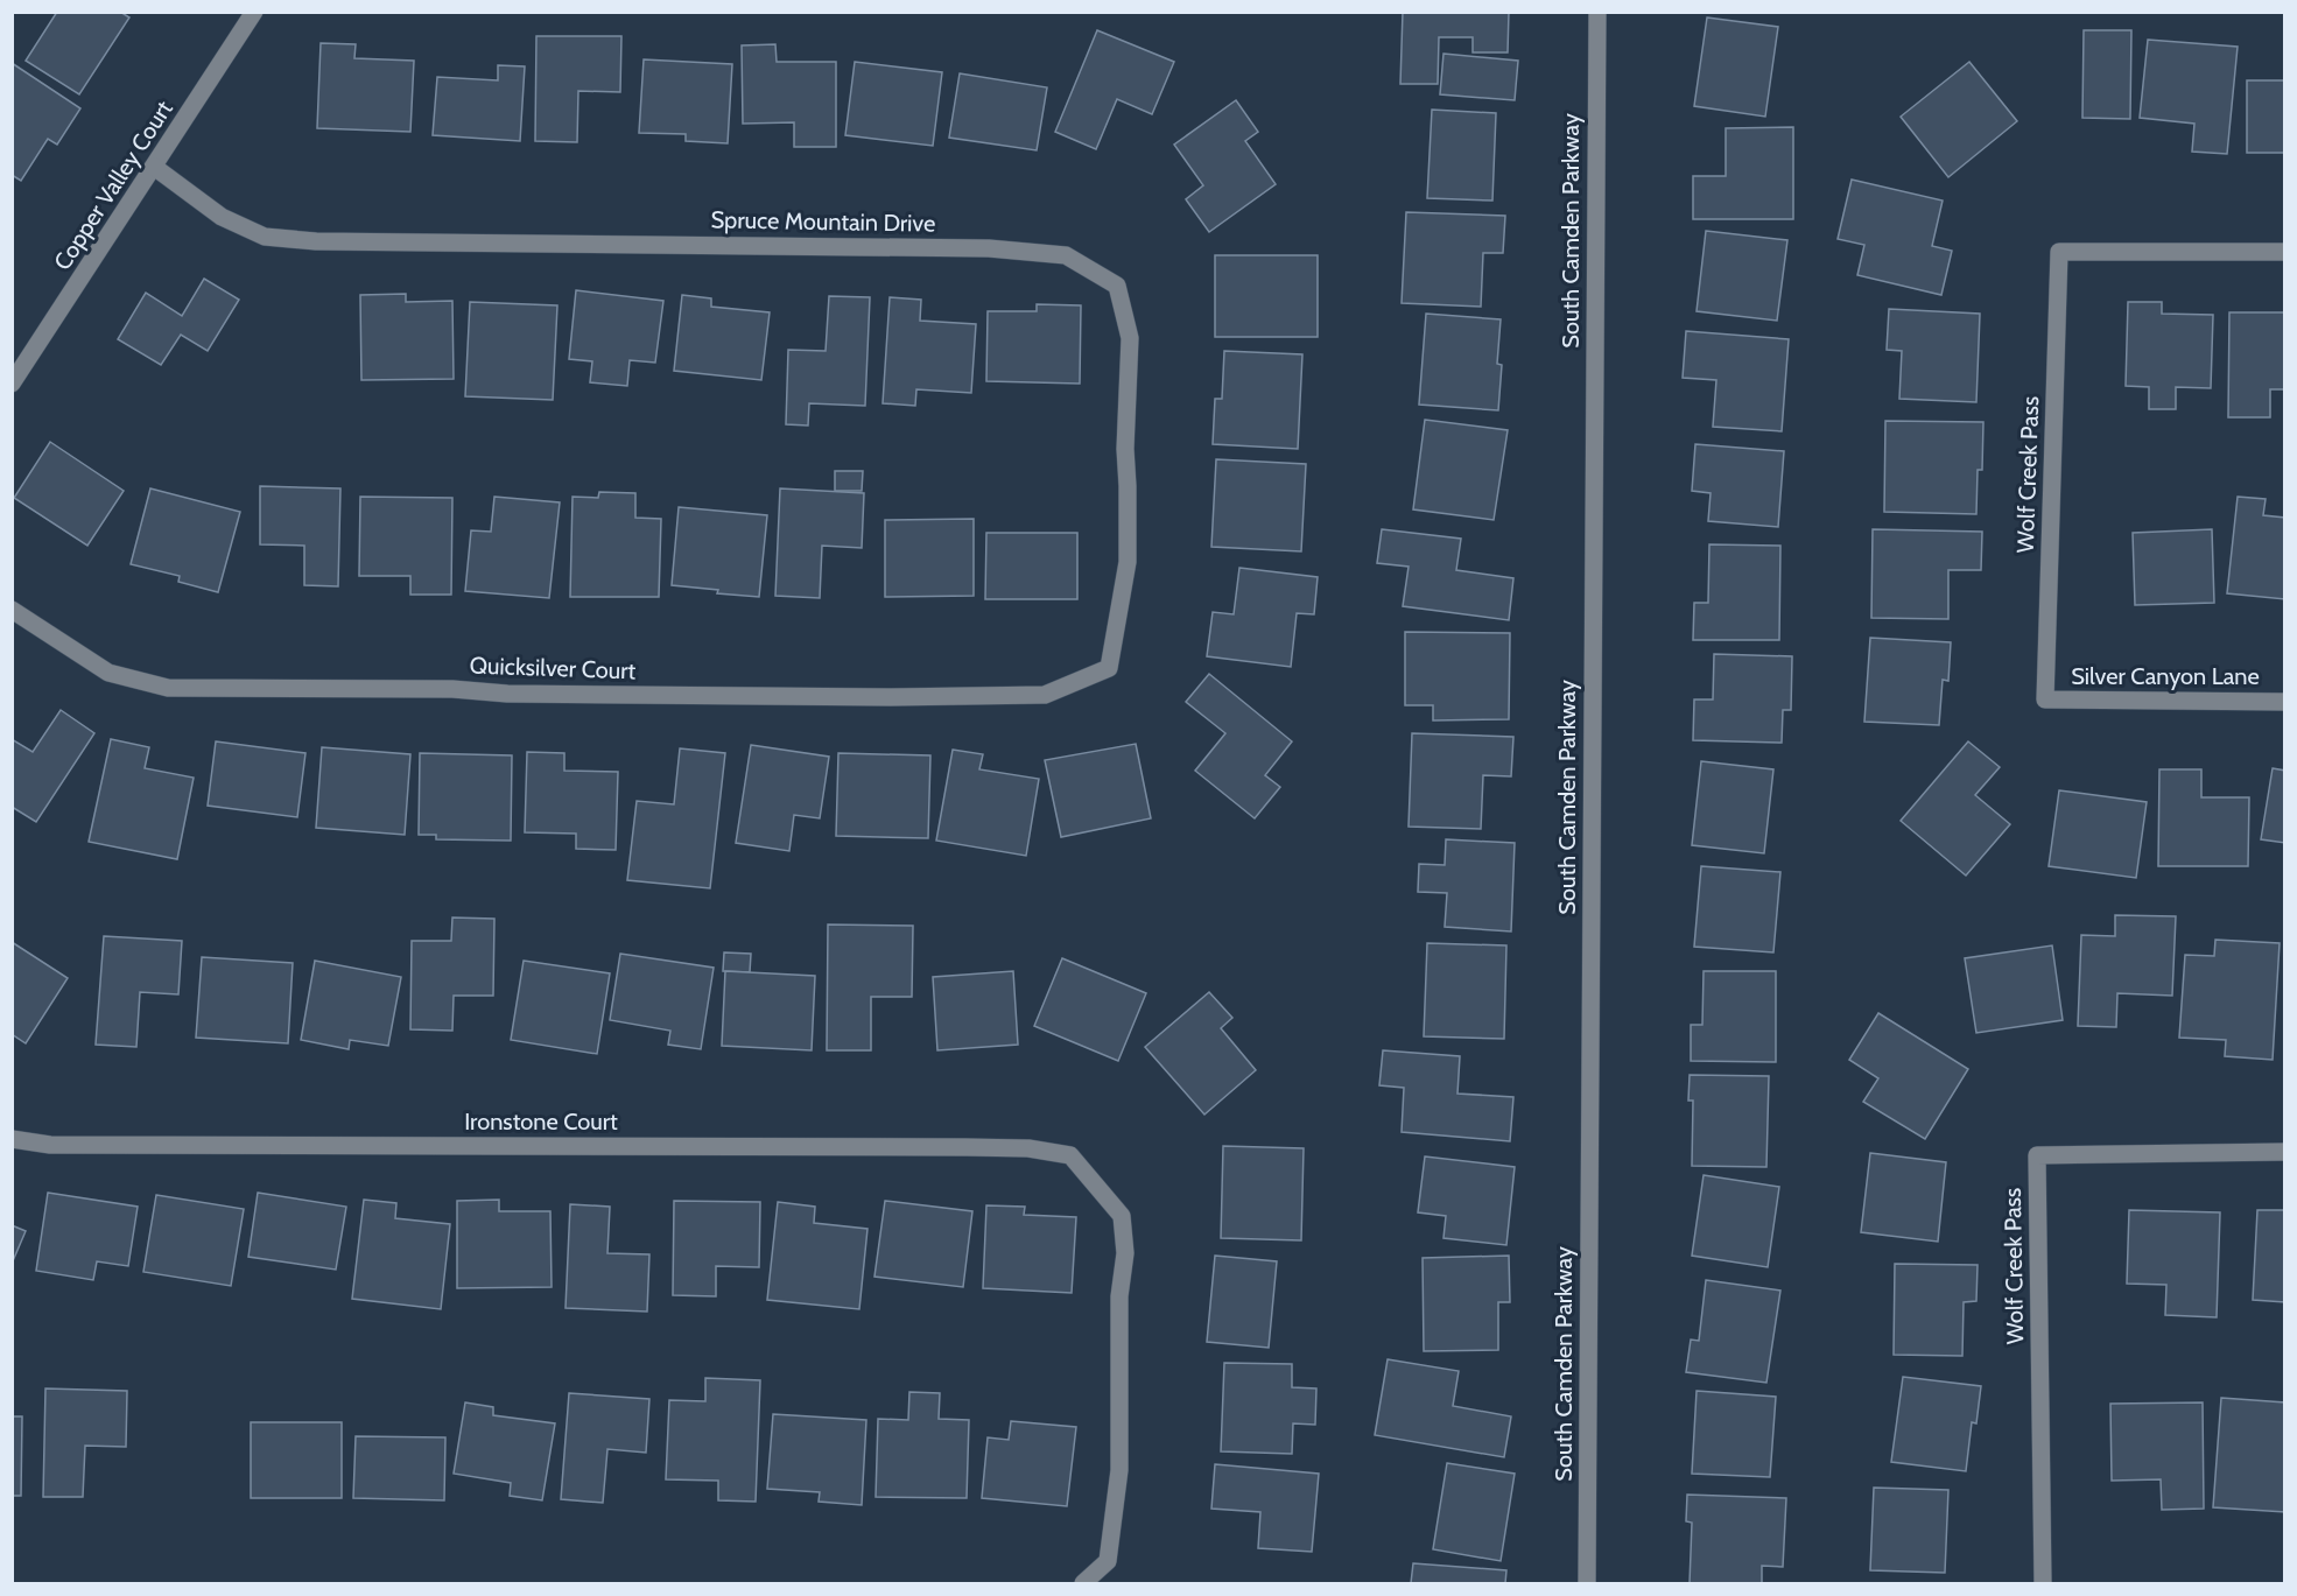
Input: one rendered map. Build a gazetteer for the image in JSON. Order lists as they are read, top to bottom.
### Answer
{
  "streets": {
    "street": [
      "Copper Valley Court",
      "Spruce Mountain Drive",
      "South Camden Parkway",
      "Wolf Creek Pass",
      "Quicksilver Court",
      "Silver Canyon Lane",
      "Ironstone Court"
    ]
  },
  "crossings": [
    ["Copper Valley Court", "Spruce Mountain Drive"],
    ["Spruce Mountain Drive", "Quicksilver Court"],
    ["Wolf Creek Pass", "Silver Canyon Lane"]
  ]
}
